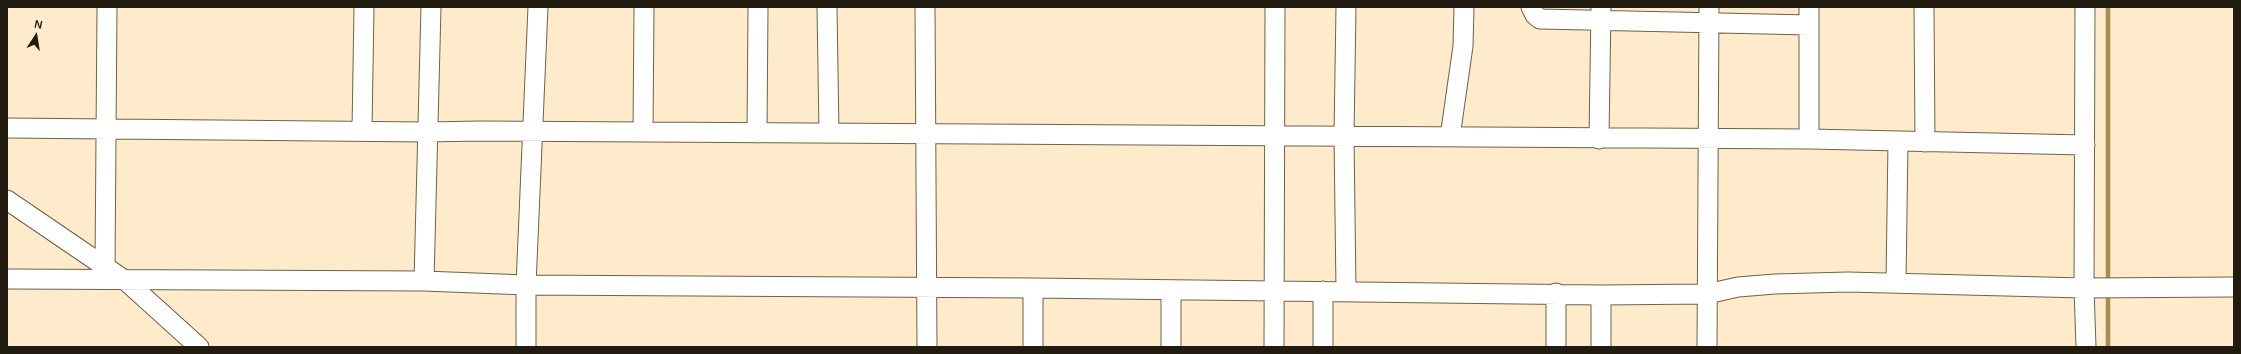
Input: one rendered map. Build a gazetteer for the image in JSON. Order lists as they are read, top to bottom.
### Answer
{
  "north": "top"
}
